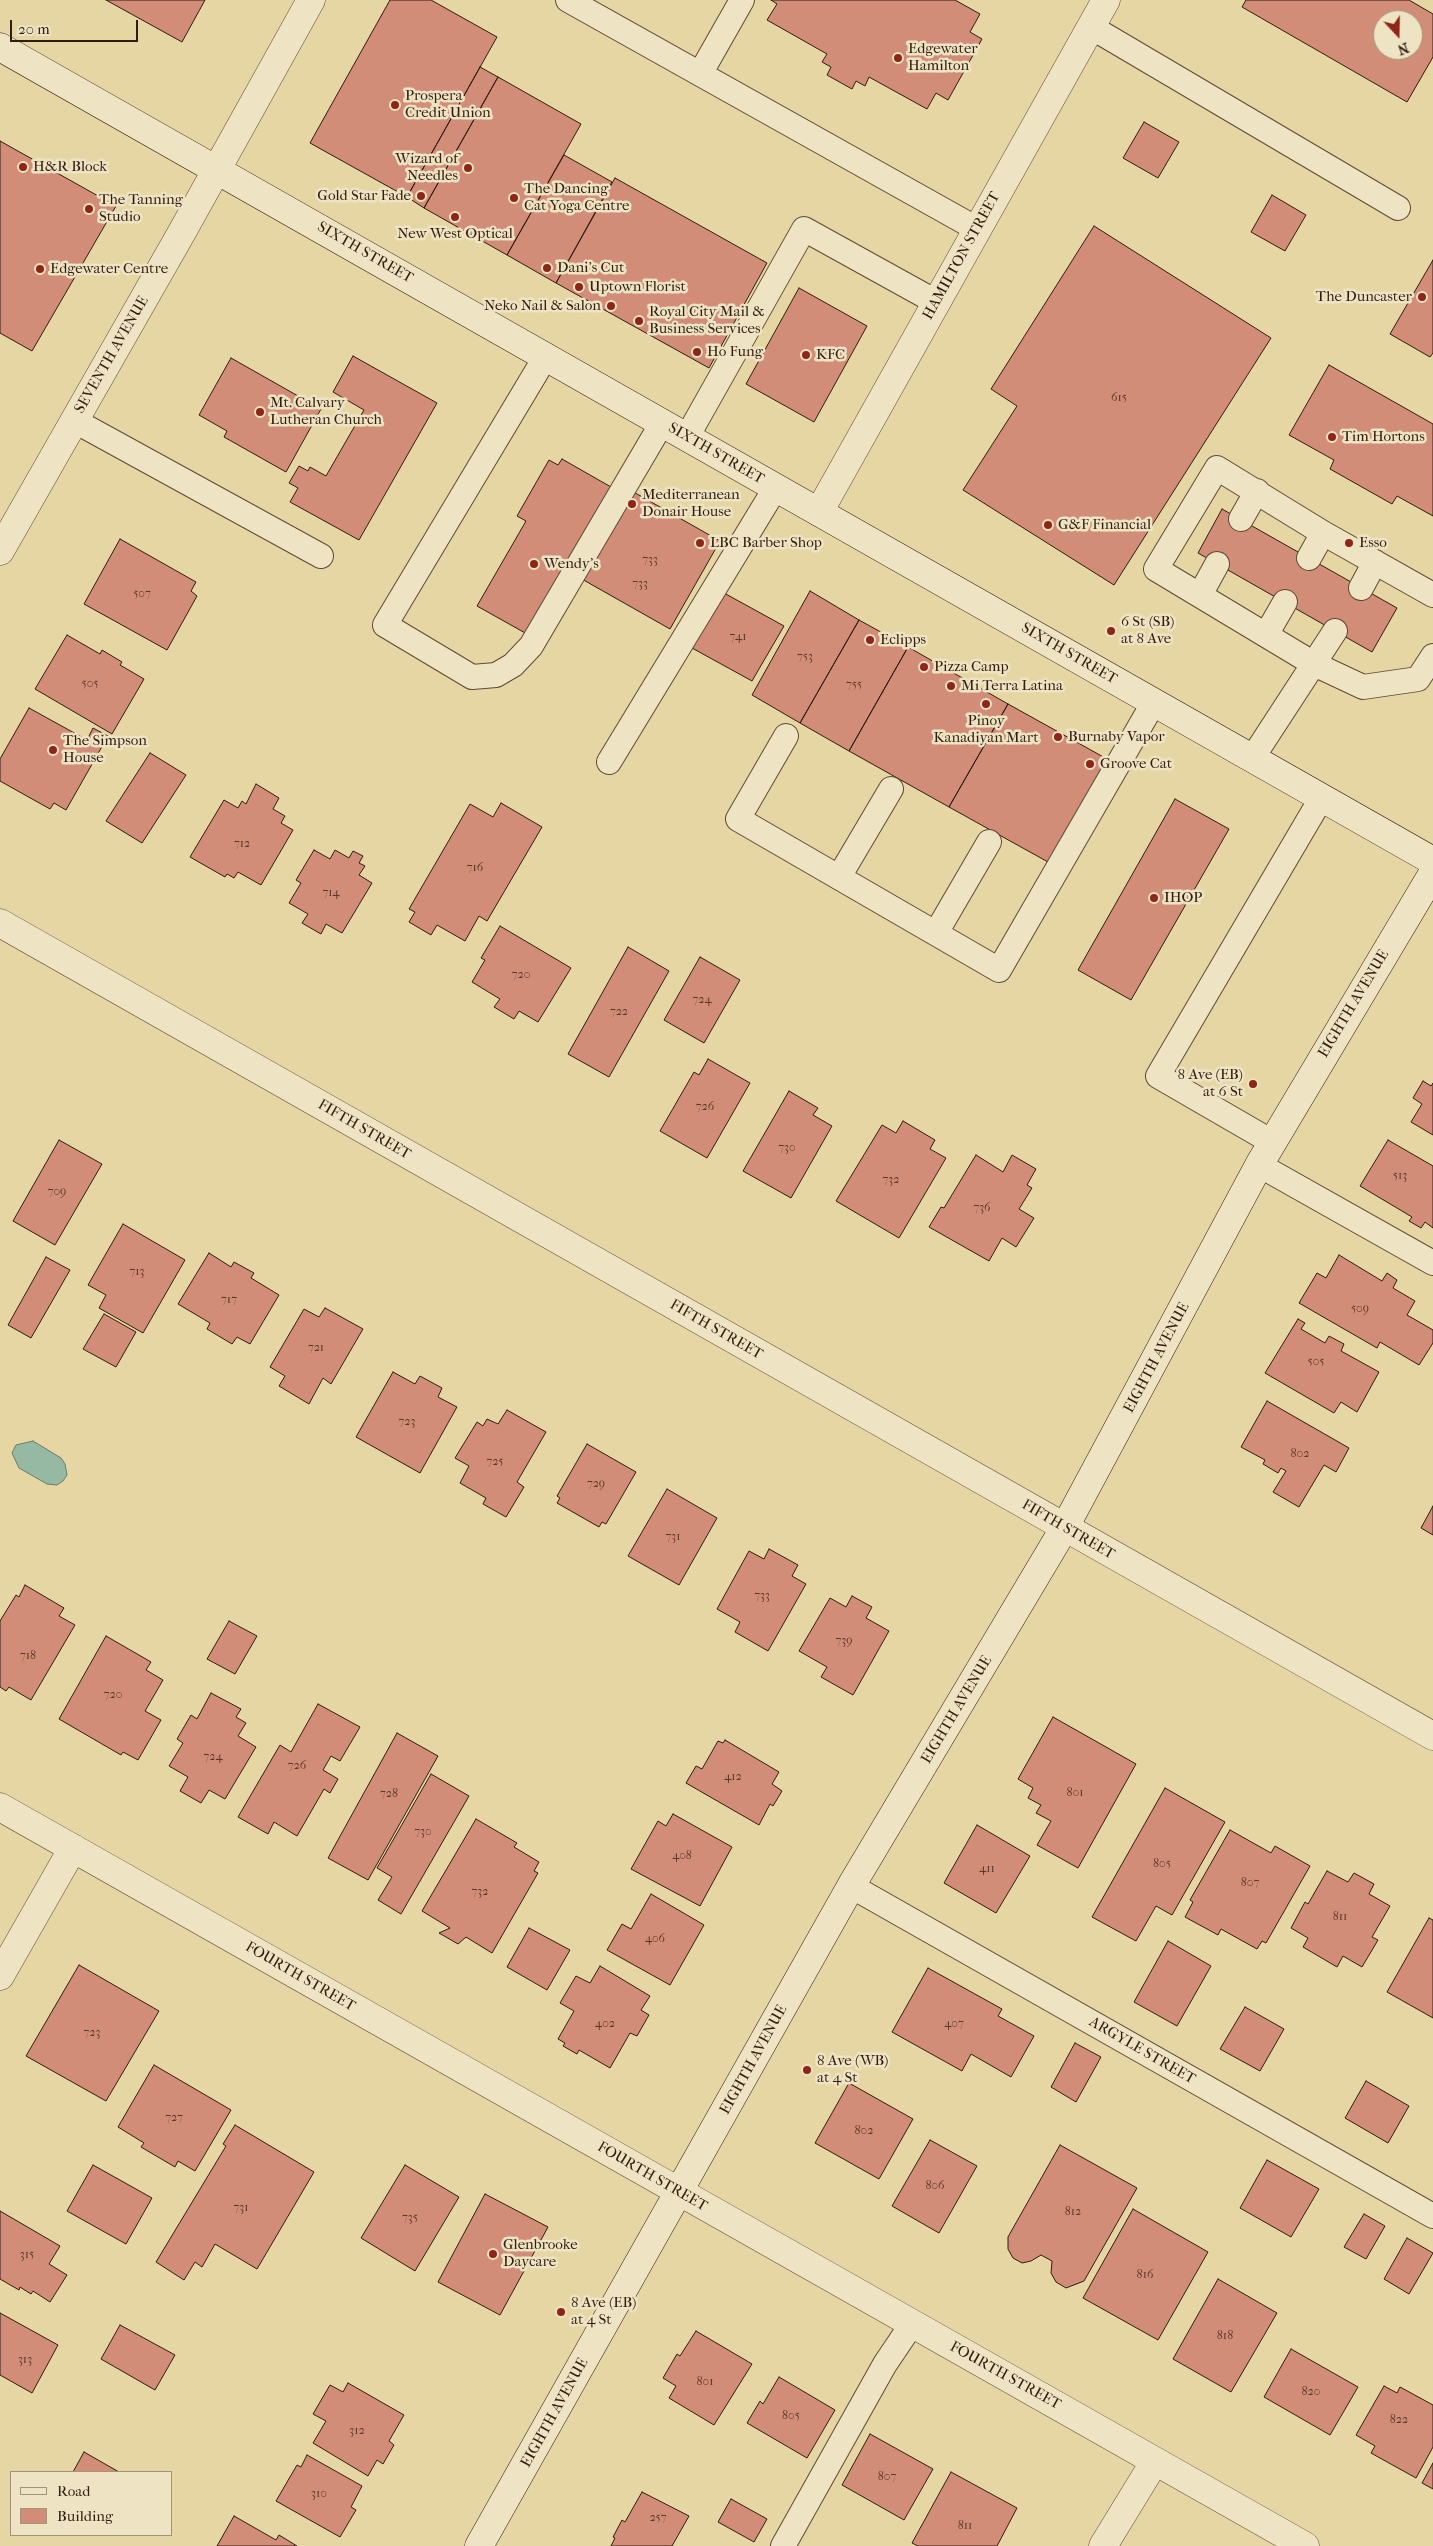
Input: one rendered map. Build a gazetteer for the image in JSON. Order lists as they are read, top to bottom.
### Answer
{
  "streets": {
    "street": [
      "SIXTH STREET",
      "HAMILTON STREET",
      "SEVENTH AVENUE",
      "EIGHTH AVENUE",
      "FIFTH STREET",
      "FOURTH STREET"
    ],
    "lane": ["ARGYLE STREET"]
  },
  "crossings": [
    ["SIXTH STREET", "HAMILTON STREET"],
    ["SIXTH STREET", "SEVENTH AVENUE"],
    ["EIGHTH AVENUE", "FIFTH STREET"],
    ["EIGHTH AVENUE", "FOURTH STREET"],
    ["EIGHTH AVENUE", "ARGYLE STREET"]
  ],
  "places": [
    "Edgewater Hamilton",
    "Prospera Credit Union",
    "H&R Block",
    "Wizard of Needles",
    "Gold Star Fade",
    "The Dancing Cat Yoga Centre",
    "The Tanning Studio",
    "New West Optical",
    "Dani's Cut",
    "Edgewater Centre",
    "Uptown Florist",
    "The Duncaster",
    "Neko Nail & Salon",
    "Royal City Mail & Business Services",
    "Ho Fung",
    "KFC",
    "Mt. Calvary Lutheran Church",
    "Tim Hortons",
    "Mediterranean Donair House",
    "G&F Financial",
    "LBC Barber Shop",
    "Esso",
    "Wendy's",
    "6 St (SB) at 8 Ave",
    "Eclipps",
    "Pizza Camp",
    "Mi Terra Latina",
    "Pinoy Kanadiyan Mart",
    "Burnaby Vapor",
    "The Simpson House",
    "Groove Cat",
    "IHOP",
    "8 Ave (EB) at 6 St",
    "8 Ave (WB) at 4 St",
    "Glenbrooke Daycare",
    "8 Ave (EB) at 4 St"
  ],
  "house_numbers": [
    "615",
    "733",
    "733",
    "507",
    "741",
    "753",
    "505",
    "755",
    "712",
    "716",
    "714",
    "720",
    "724",
    "722",
    "726",
    "730",
    "513",
    "732",
    "709",
    "736",
    "713",
    "717",
    "509",
    "721",
    "505",
    "723",
    "802",
    "725",
    "729",
    "731",
    "733",
    "739",
    "718",
    "720",
    "724",
    "726",
    "412",
    "801",
    "728",
    "730",
    "408",
    "805",
    "411",
    "807",
    "732",
    "811",
    "406",
    "402",
    "407",
    "723",
    "727",
    "802",
    "806",
    "731",
    "812",
    "735",
    "315",
    "816",
    "818",
    "313",
    "801",
    "820",
    "805",
    "822",
    "312",
    "807",
    "310",
    "257",
    "811"
  ],
  "legend": ["Road", "Building"],
  "scale_bar": "20 m",
  "north": "bottom"
}
